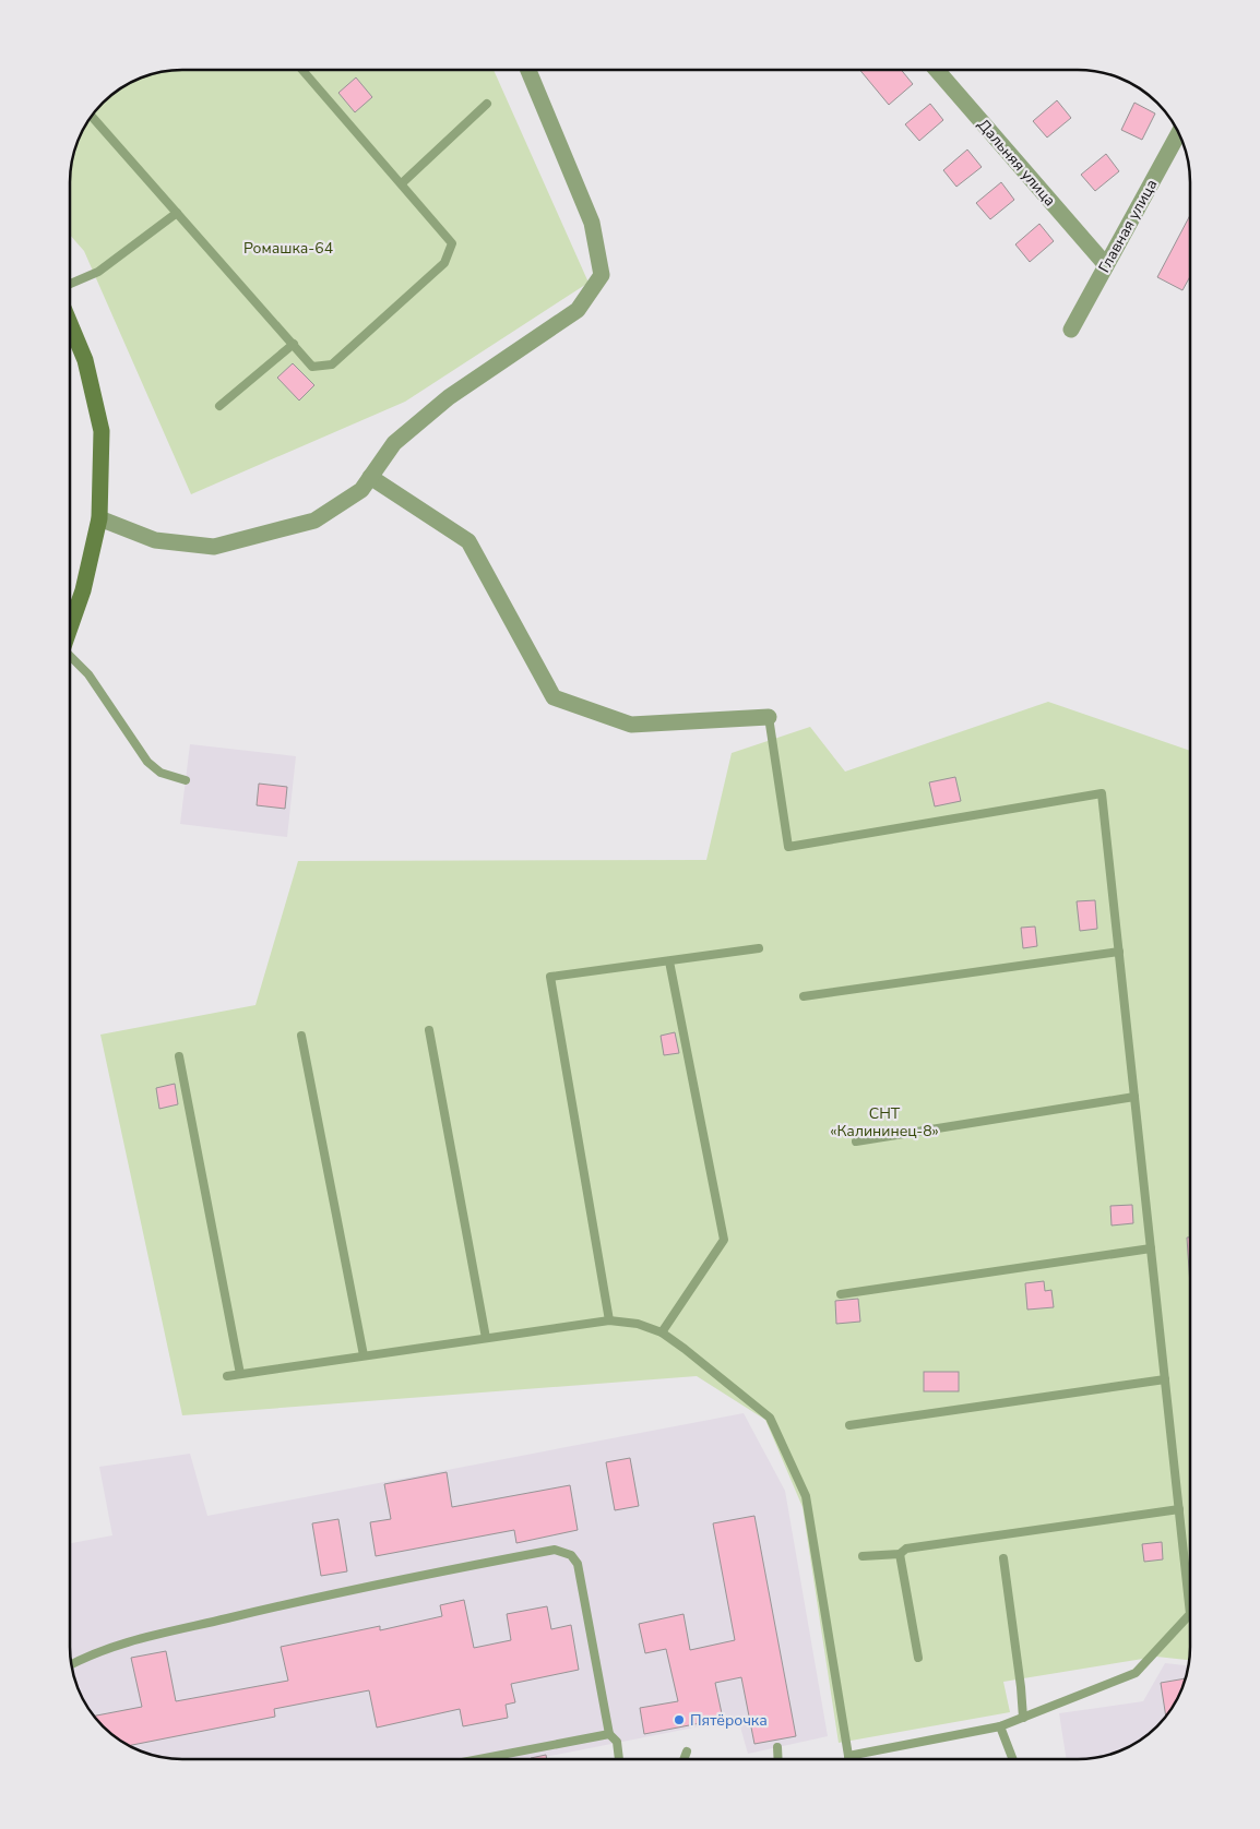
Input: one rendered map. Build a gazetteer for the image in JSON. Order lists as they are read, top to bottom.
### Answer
{
  "streets": {
    "street": ["Дальняя улица", "Главная улица"]
  },
  "crossings": [
    ["Дальняя улица", "Главная улица"]
  ],
  "parks": ["Ромашка-64", "СНТ «Калининец-8»"],
  "places": ["Пятёрочка"]
}
